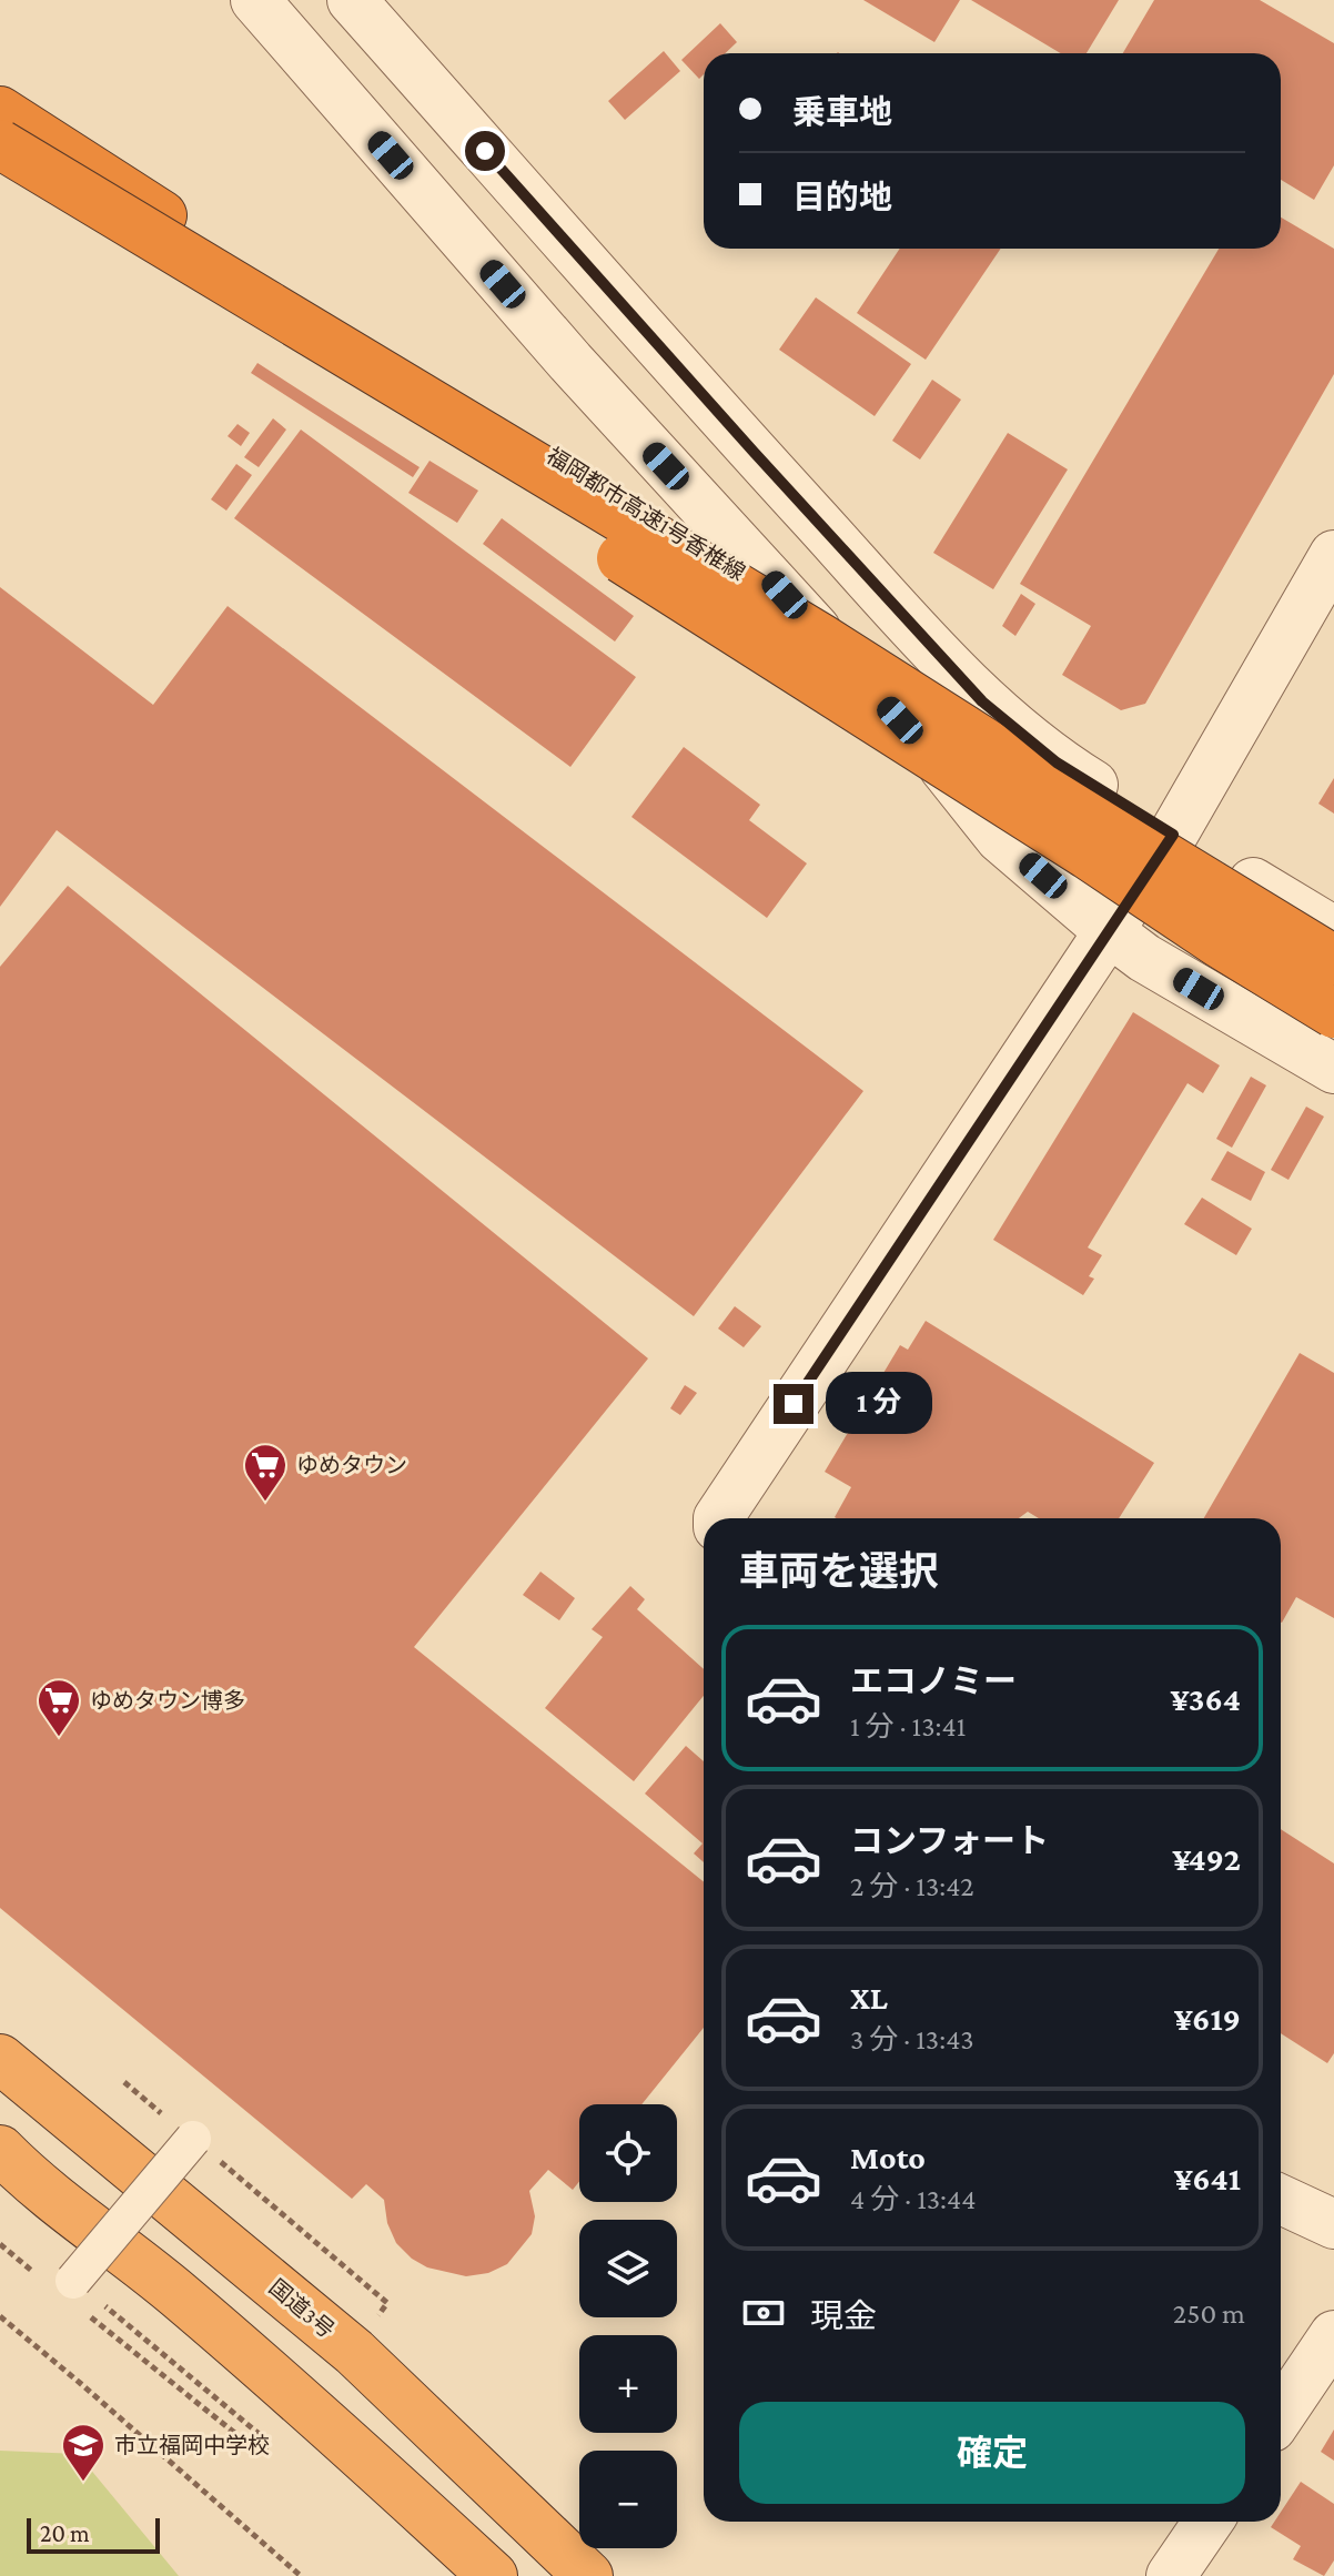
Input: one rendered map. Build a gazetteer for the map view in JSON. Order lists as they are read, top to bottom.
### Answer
{
  "streets": {
    "highway": ["福岡都市高速1号香椎線", "国道3号"]
  },
  "places": {
    "supermarket": ["ゆめタウン", "ゆめタウン博多"],
    "school or university": ["市立福岡中学校"]
  },
  "scale_bar": "20 m",
  "page": {
    "banner": ["乗車地", "目的地"],
    "bubble": "1 分",
    "heading": "車両を選択",
    "list": [
      {
        "name": "エコノミー",
        "note": "1 分 · 13:41",
        "value": "¥364"
      },
      {
        "name": "コンフォート",
        "note": "2 分 · 13:42",
        "value": "¥492"
      },
      {
        "name": "XL",
        "note": "3 分 · 13:43",
        "value": "¥619"
      },
      {
        "name": "Moto",
        "note": "4 分 · 13:44",
        "value": "¥641"
      }
    ],
    "map_buttons": ["+", "−"],
    "pay": ["現金", "250 m"],
    "buttons": "確定",
    "scale": "20 m"
  }
}
